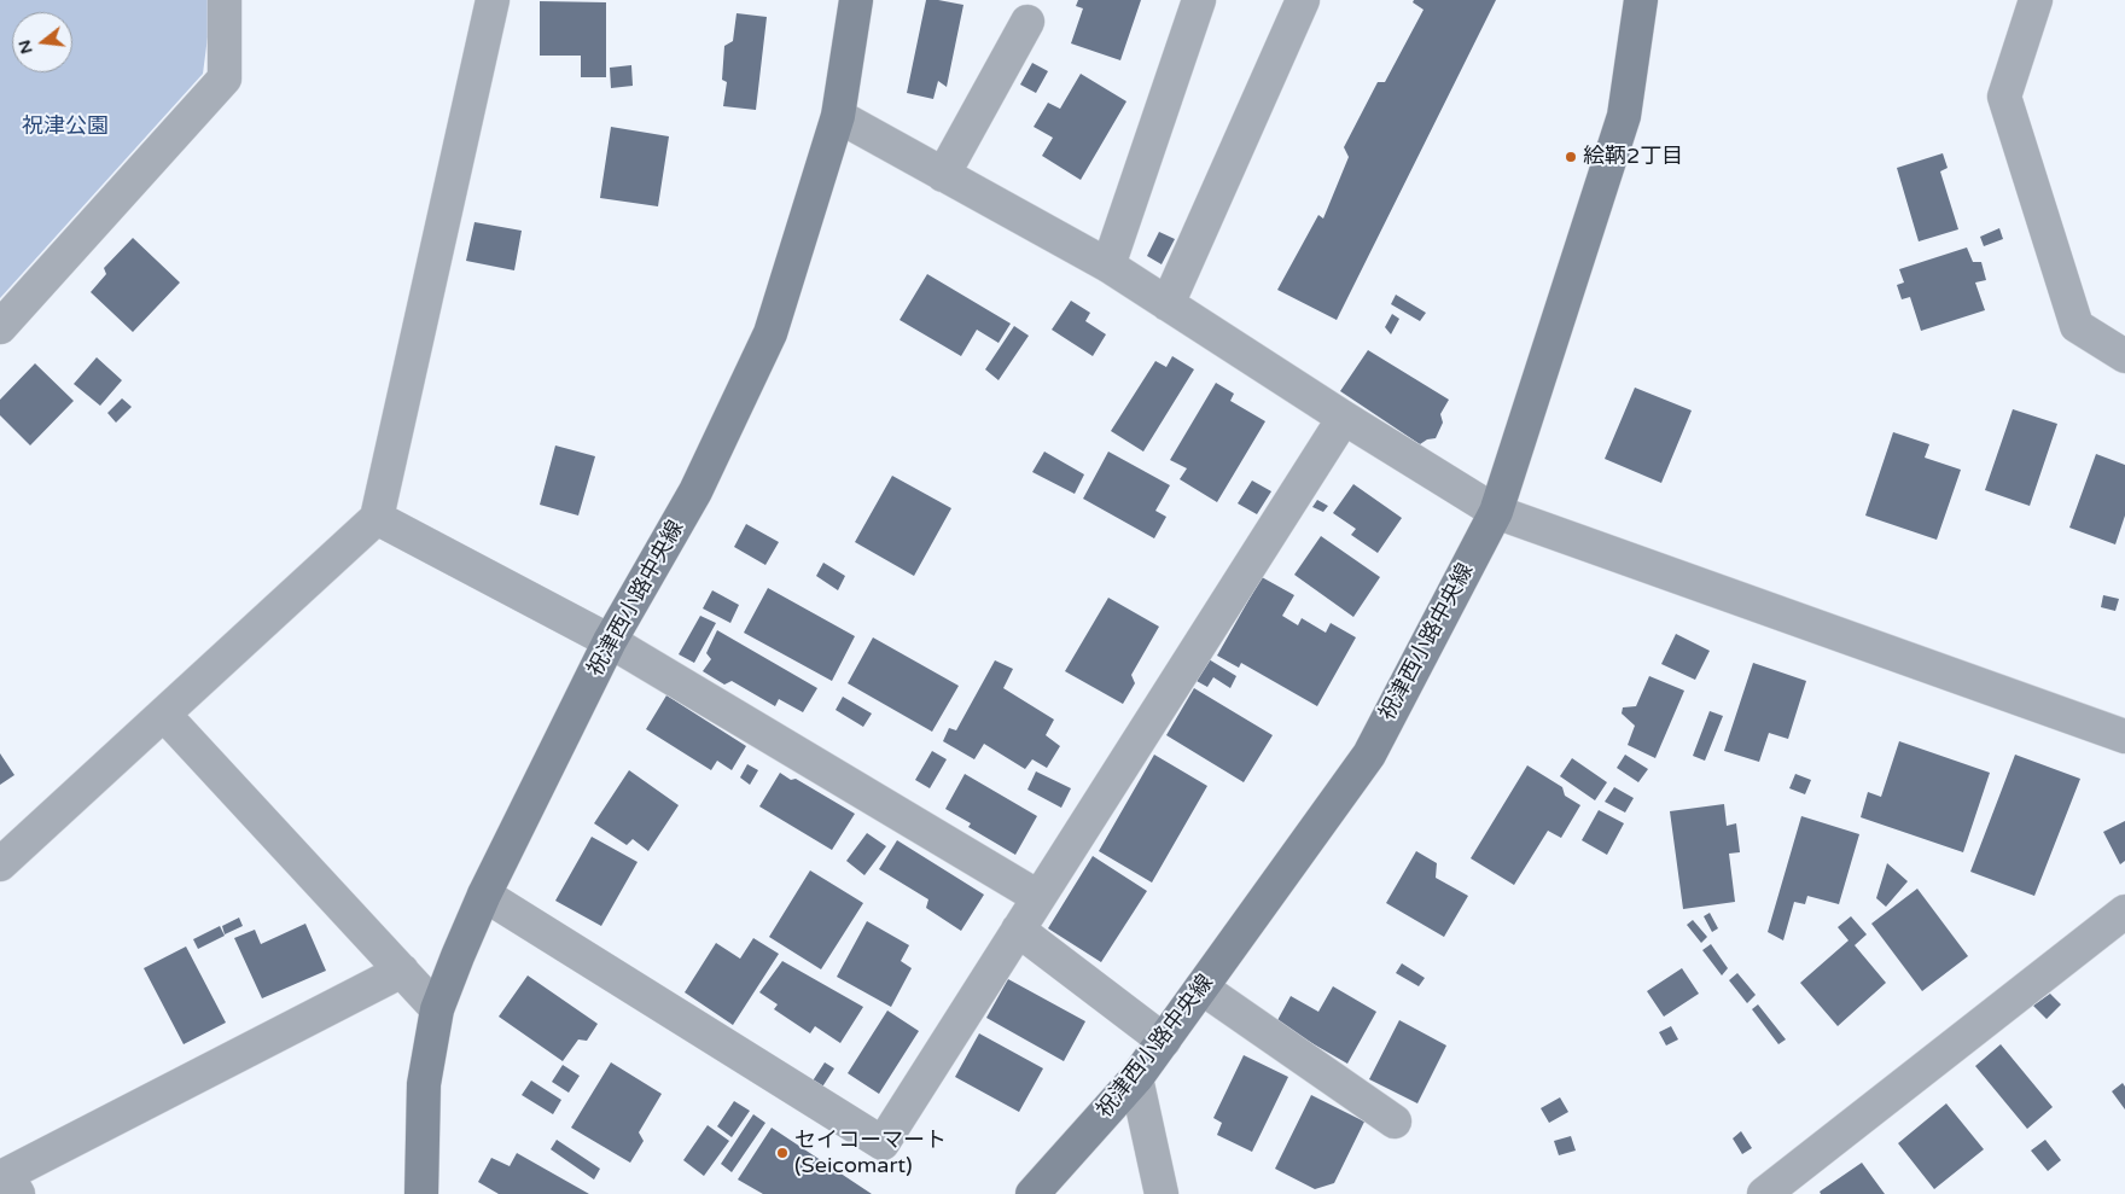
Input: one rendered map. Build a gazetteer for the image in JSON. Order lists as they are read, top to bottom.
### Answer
{
  "streets": {
    "main road": ["祝津西小路中央線"]
  },
  "parks": ["祝津公園"],
  "places": ["絵鞆2丁目", "セイコーマート (Seicomart)"],
  "north": "left"
}
